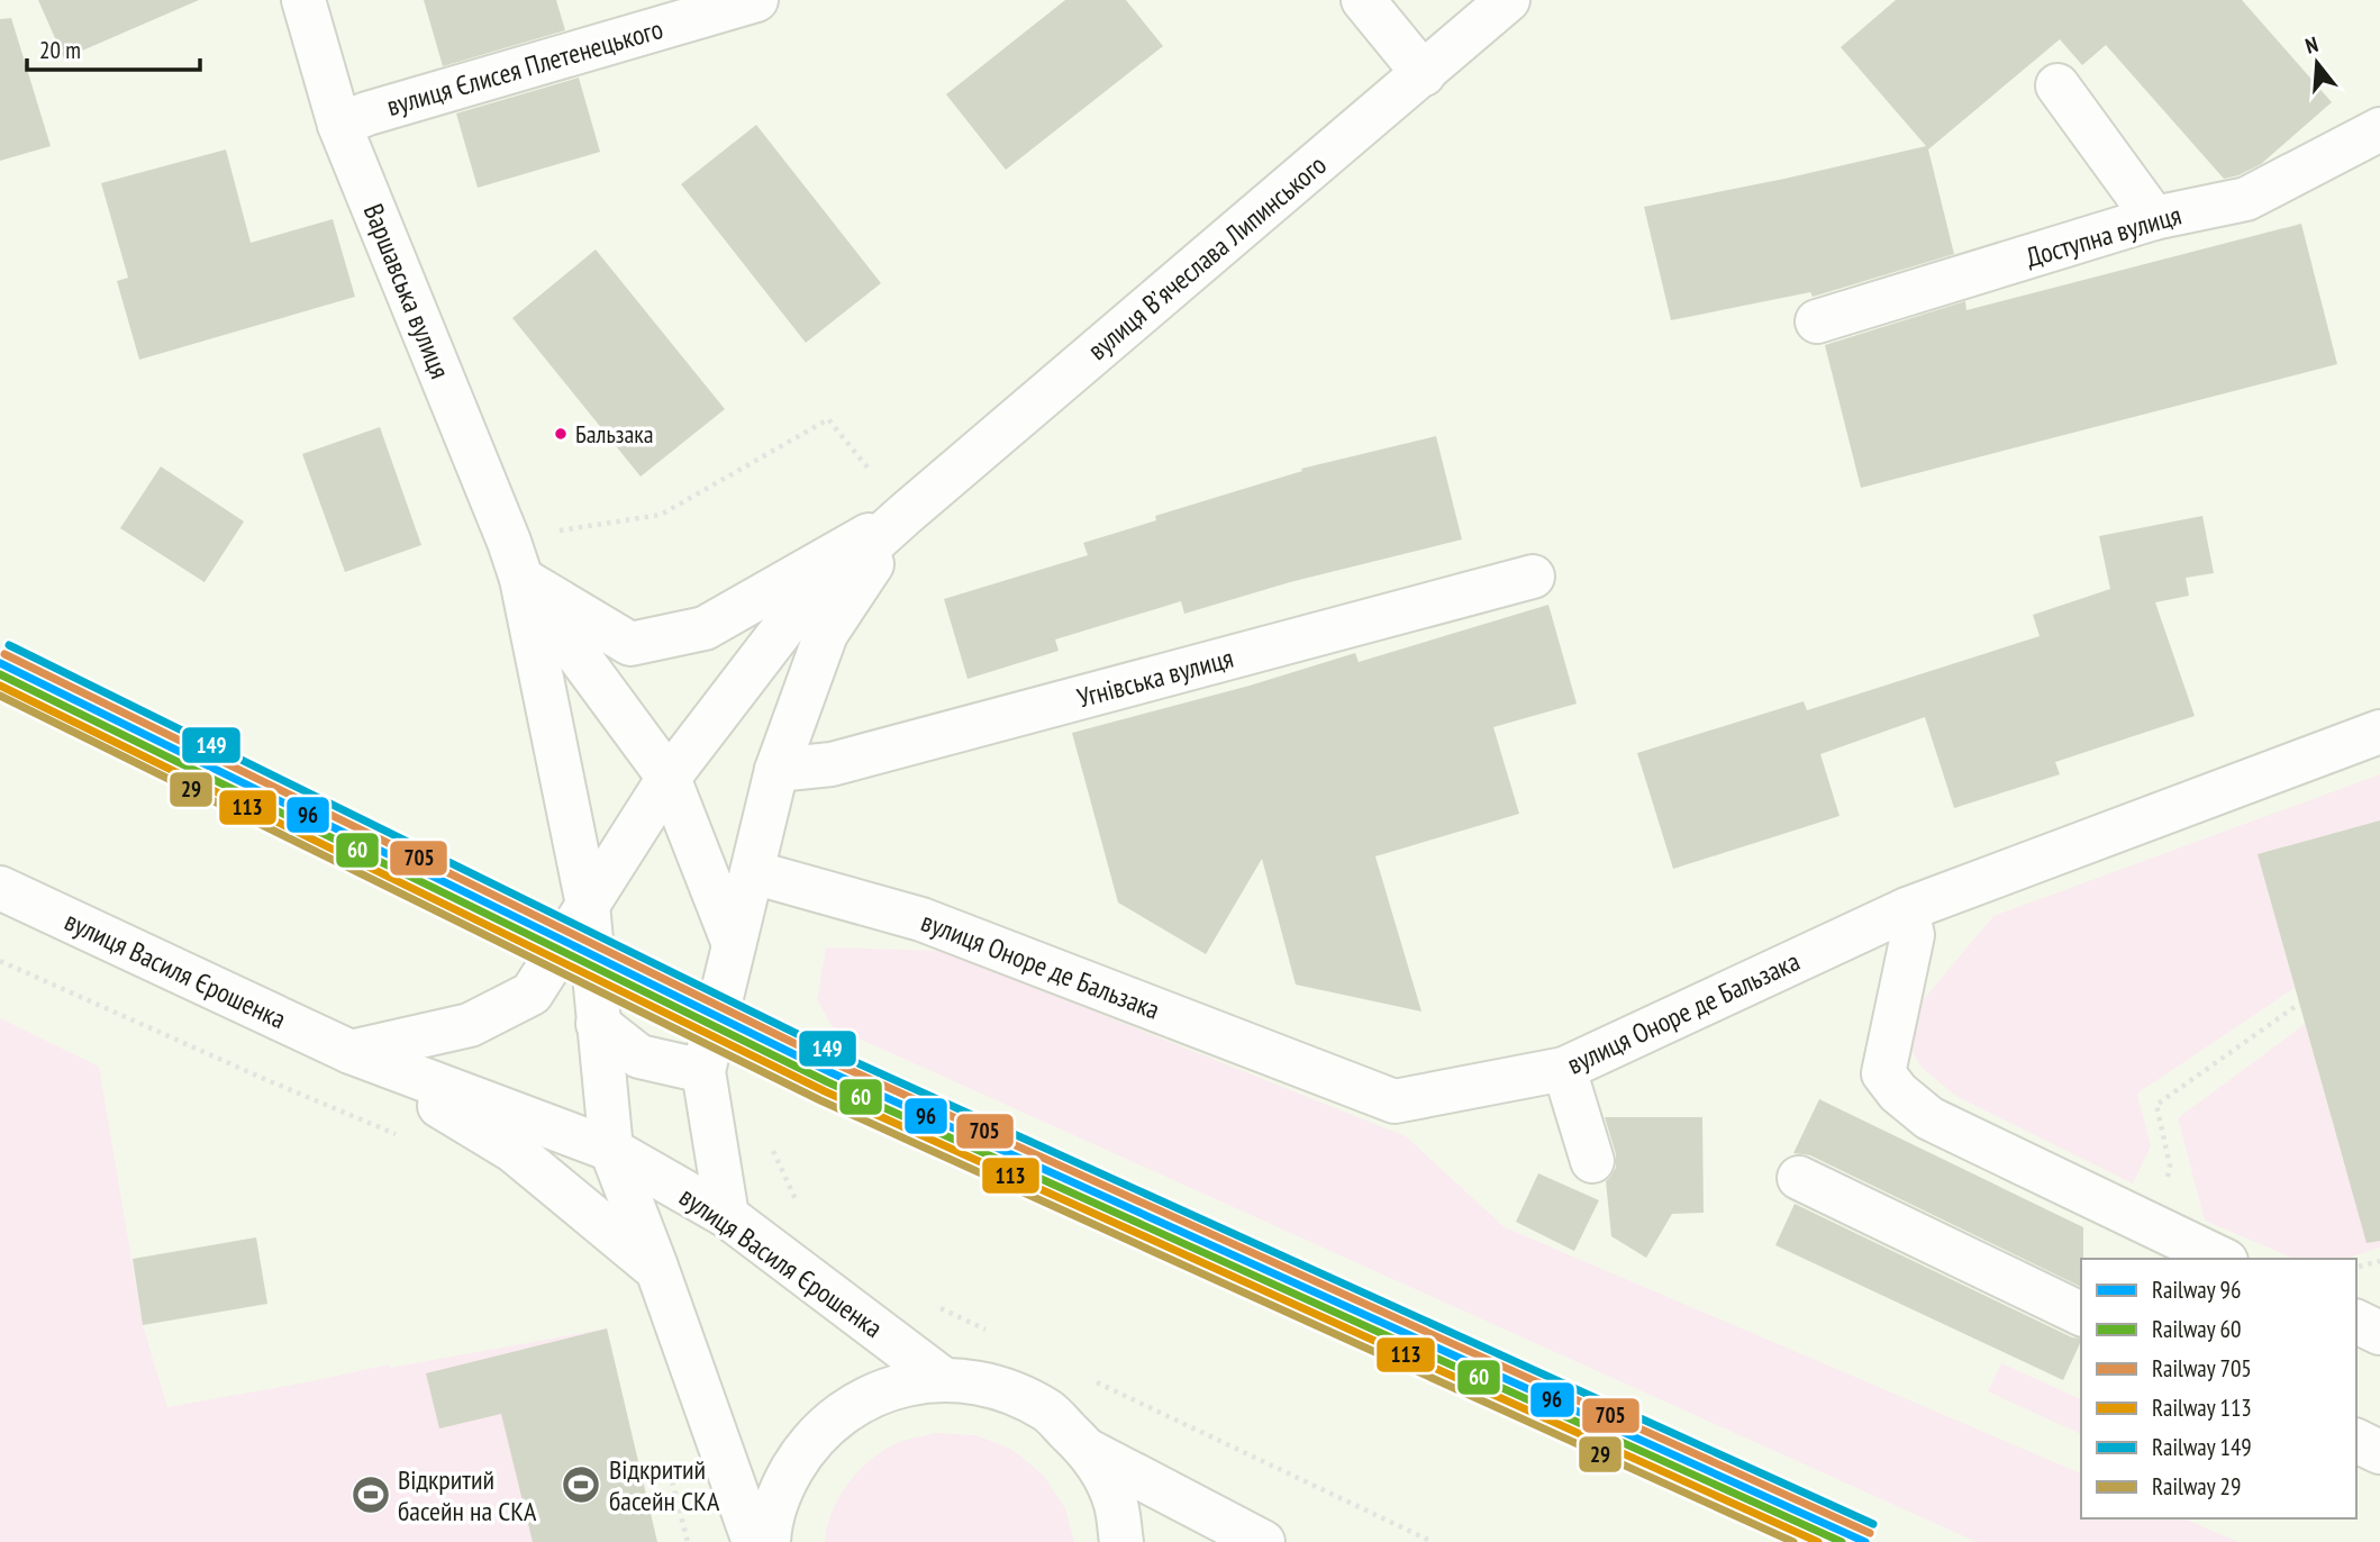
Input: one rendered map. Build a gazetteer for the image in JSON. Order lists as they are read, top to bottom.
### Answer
{
  "streets": {
    "street": [
      "вулиця Єлисея Плетенецького",
      "Доступна вулиця",
      "вулиця Вʼячеслава Липинського",
      "Варшавська вулиця",
      "Угнівська вулиця",
      "вулиця Оноре де Бальзака",
      "вулиця Василя Єрошенка"
    ]
  },
  "crossings": [
    ["вулиця Єлисея Плетенецького", "Варшавська вулиця"],
    ["вулиця Вʼячеслава Липинського", "Варшавська вулиця"],
    ["вулиця Вʼячеслава Липинського", "Угнівська вулиця"],
    ["вулиця Вʼячеслава Липинського", "вулиця Оноре де Бальзака"],
    ["вулиця Вʼячеслава Липинського", "вулиця Василя Єрошенка"]
  ],
  "places": {
    "other": ["Бальзака"],
    "sports": ["Відкритий басейн СКА", "Відкритий басейн на СКА"]
  },
  "lines": [
    "rail line 149",
    "rail line 705",
    "rail line 96",
    "rail line 60",
    "rail line 113",
    "rail line 29"
  ],
  "legend": [
    "Railway 96",
    "Railway 60",
    "Railway 705",
    "Railway 113",
    "Railway 149",
    "Railway 29"
  ],
  "scale_bar": "20 m",
  "north": "top"
}
